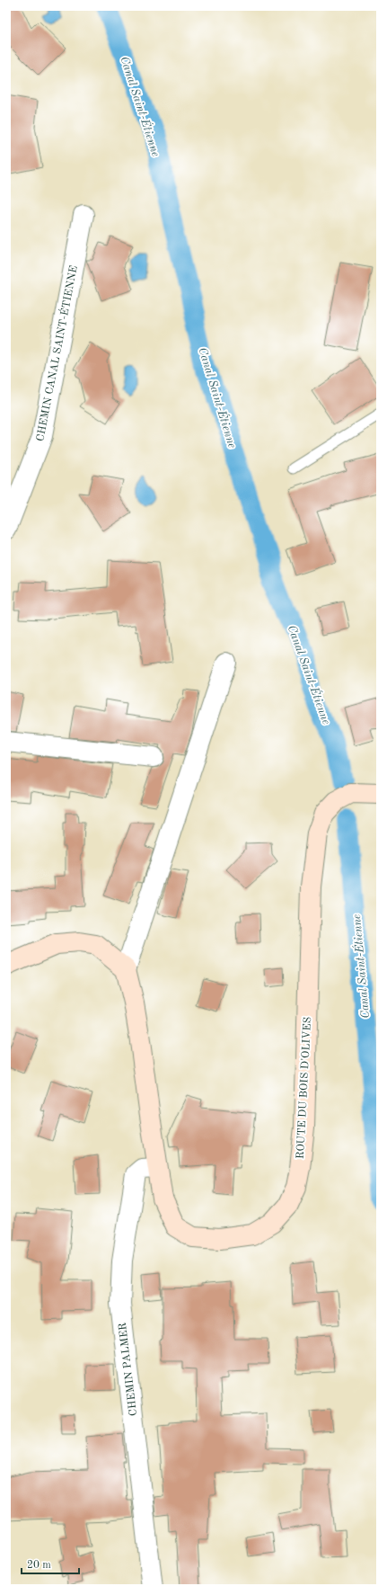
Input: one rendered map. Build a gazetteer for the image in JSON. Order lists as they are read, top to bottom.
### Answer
{
  "streets": {
    "street": ["CHEMIN CANAL SAINT-ÉTIENNE", "ROUTE DU BOIS D'OLIVES", "CHEMIN PALMER"]
  },
  "crossings": [
    ["ROUTE DU BOIS D'OLIVES", "CHEMIN PALMER"]
  ],
  "water": ["Canal Saint-Étienne"],
  "scale_bar": "20 m"
}
